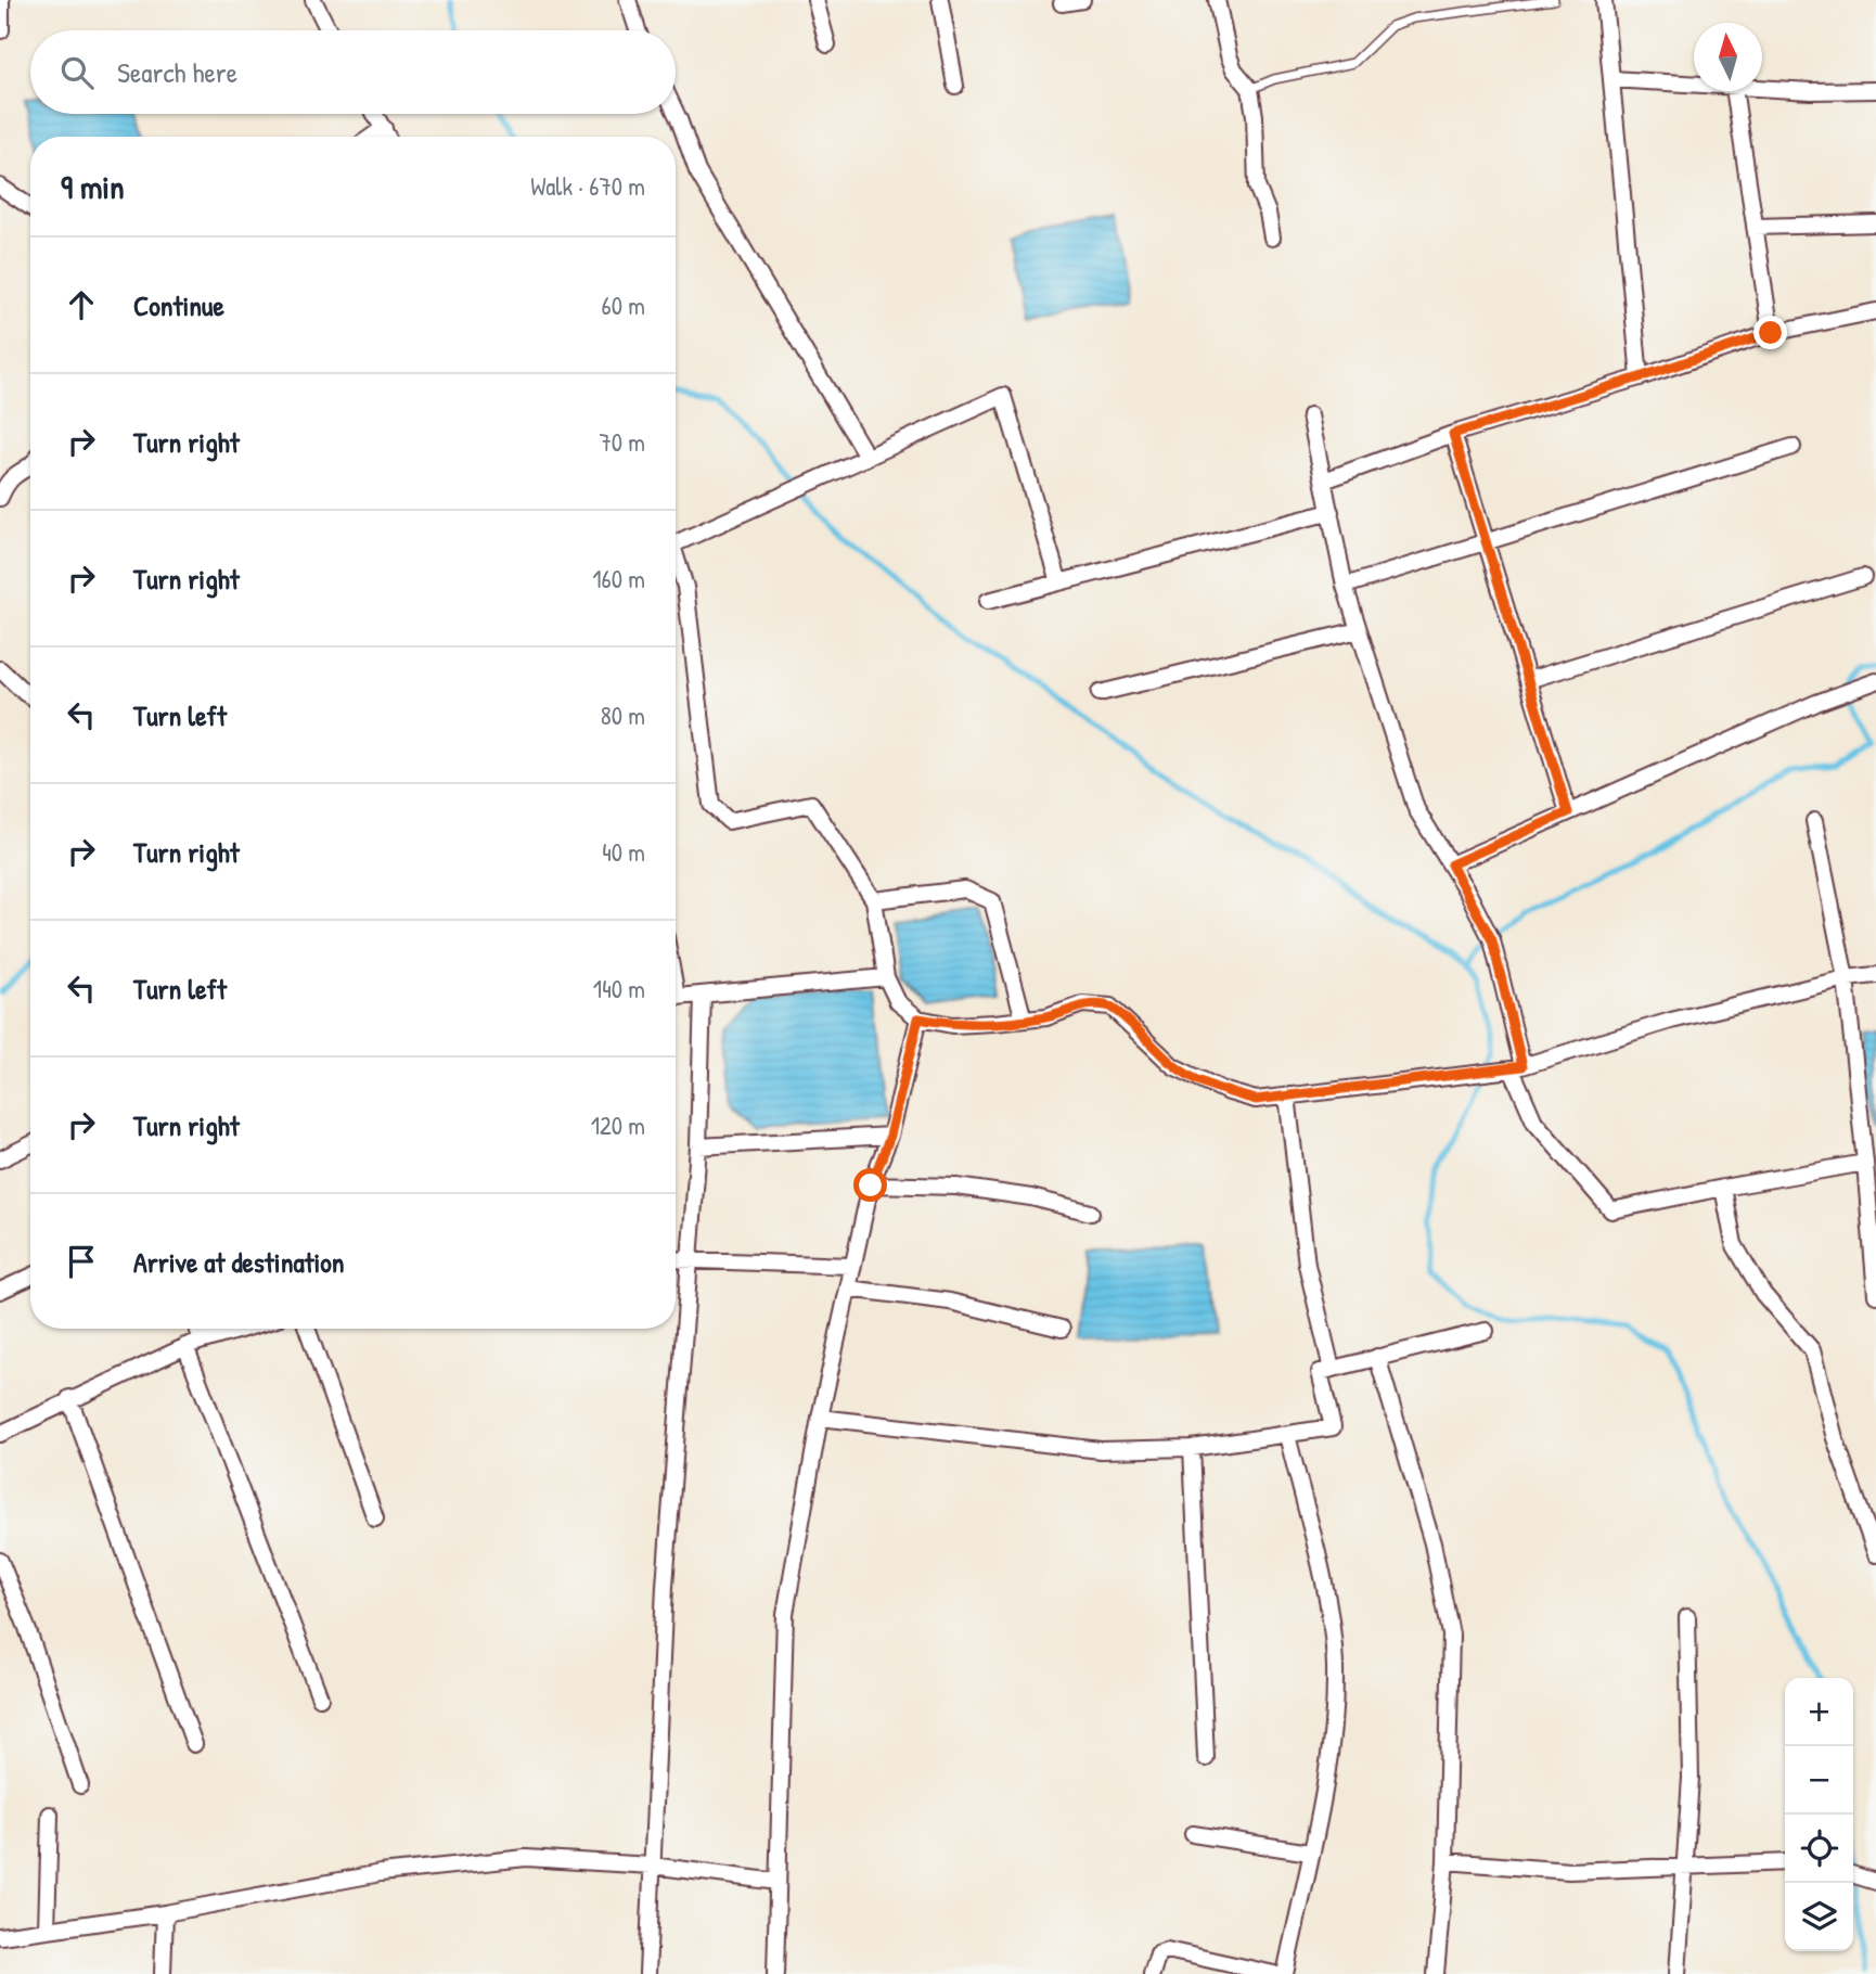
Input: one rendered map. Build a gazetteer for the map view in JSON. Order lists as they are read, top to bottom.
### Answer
{
  "north": "top",
  "page": {
    "search": "Search here",
    "heading": ["9 min", "Walk · 670 m"],
    "list": [
      ["Continue", "60 m"],
      ["Turn right", "70 m"],
      ["Turn right", "160 m"],
      ["Turn left", "80 m"],
      ["Turn right", "40 m"],
      ["Turn left", "140 m"],
      ["Turn right", "120 m"],
      "Arrive at destination"
    ],
    "map_buttons": ["+", "−"]
  }
}
